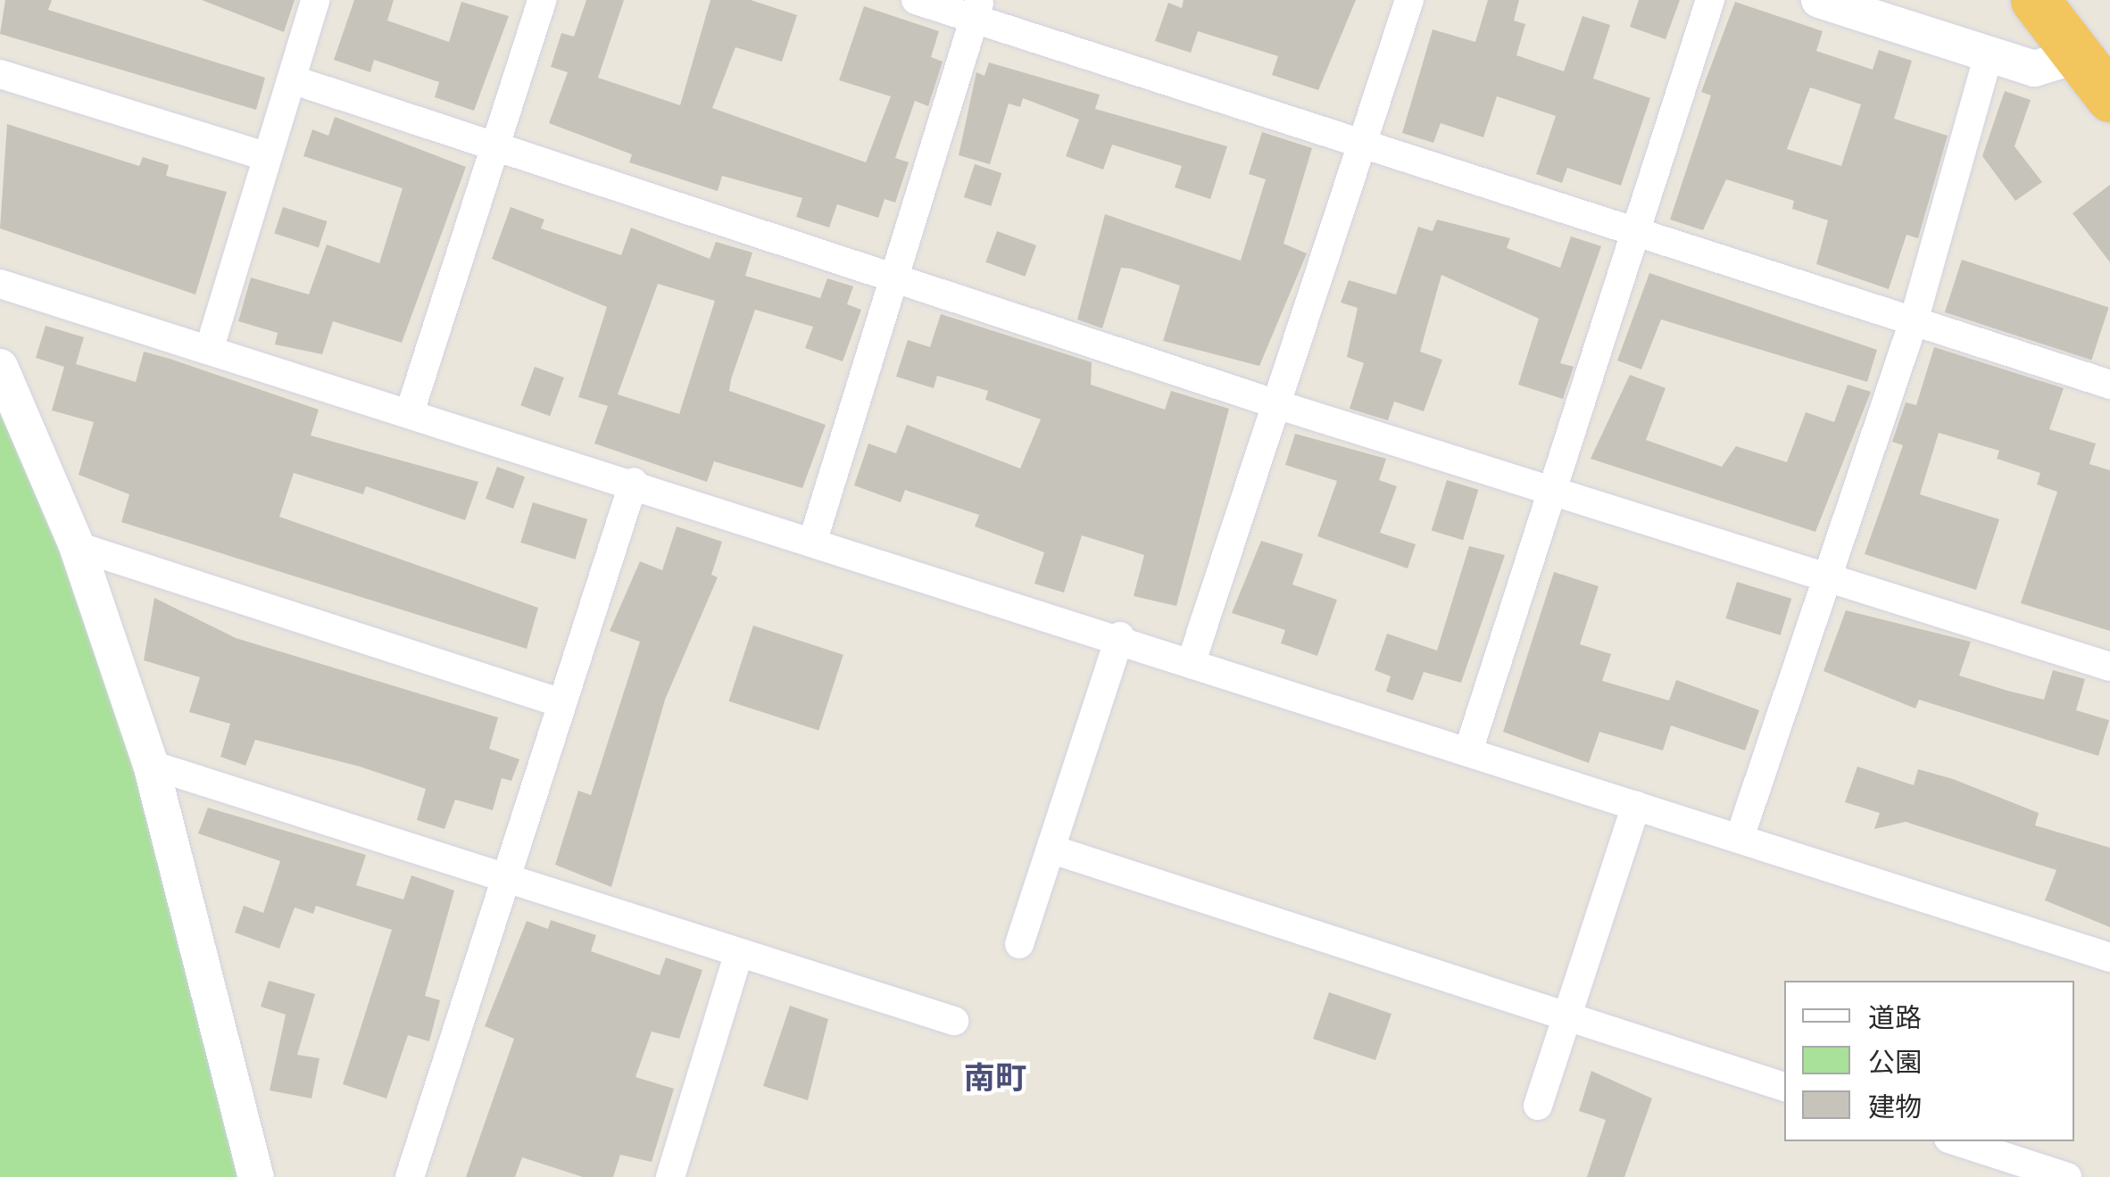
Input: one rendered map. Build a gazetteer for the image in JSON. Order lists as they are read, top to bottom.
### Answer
{
  "districts": ["南町"],
  "legend": ["道路", "公園", "建物"]
}
